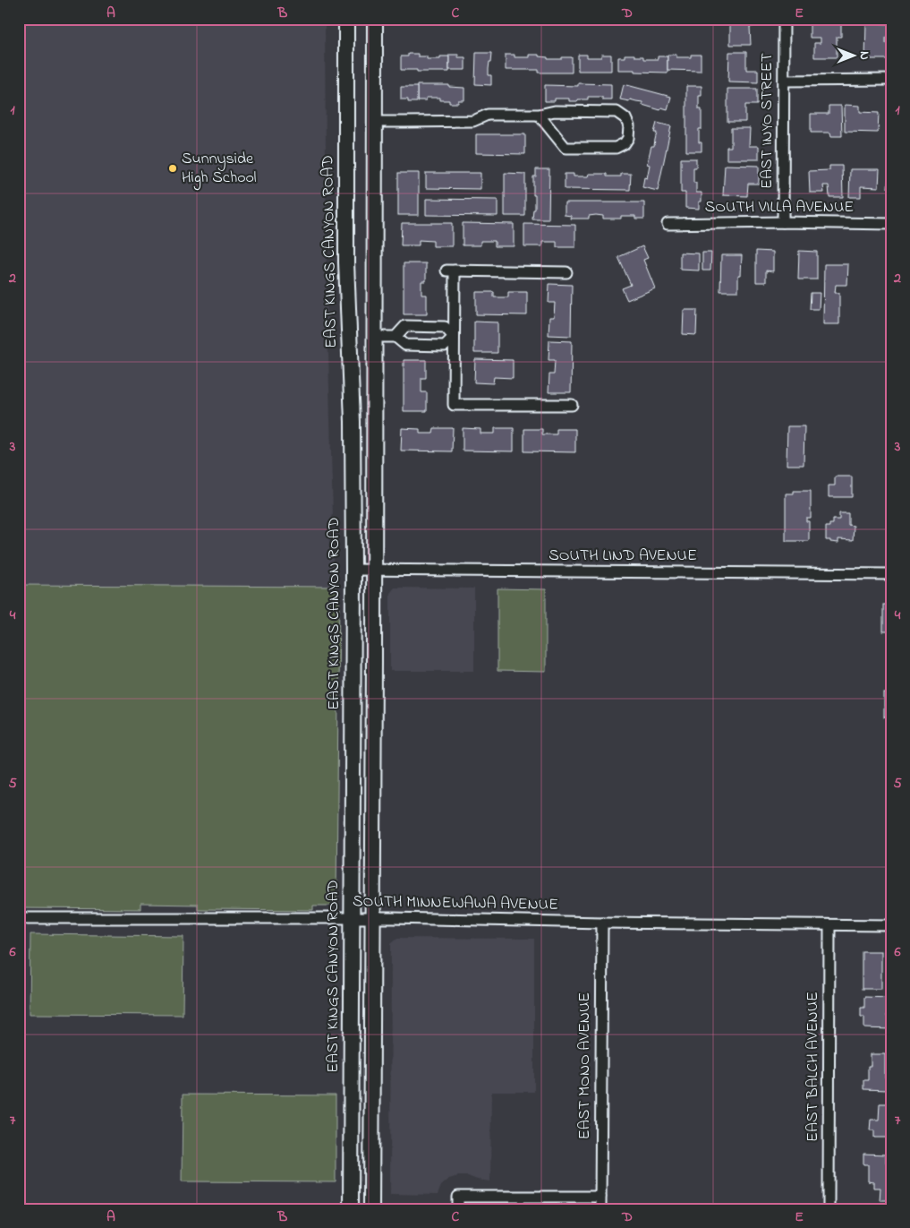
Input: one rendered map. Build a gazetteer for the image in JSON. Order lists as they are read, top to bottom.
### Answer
{
  "streets": {
    "main road": ["EAST KINGS CANYON ROAD"],
    "street": [
      "EAST INYO STREET",
      "SOUTH VILLA AVENUE",
      "SOUTH LIND AVENUE",
      "SOUTH MINNEWAWA AVENUE",
      "EAST MONO AVENUE",
      "EAST BALCH AVENUE"
    ]
  },
  "crossings": [
    ["EAST INYO STREET", "SOUTH VILLA AVENUE"],
    ["EAST KINGS CANYON ROAD", "SOUTH LIND AVENUE"],
    ["EAST KINGS CANYON ROAD", "SOUTH MINNEWAWA AVENUE"],
    ["SOUTH MINNEWAWA AVENUE", "EAST MONO AVENUE"],
    ["SOUTH MINNEWAWA AVENUE", "EAST BALCH AVENUE"]
  ],
  "places": ["Sunnyside High School"],
  "north": "right",
  "grid": {
    "columns": [
      "A",
      "B",
      "C",
      "D",
      "E"
    ],
    "rows": [
      "1",
      "2",
      "3",
      "4",
      "5",
      "6",
      "7"
    ]
  }
}
